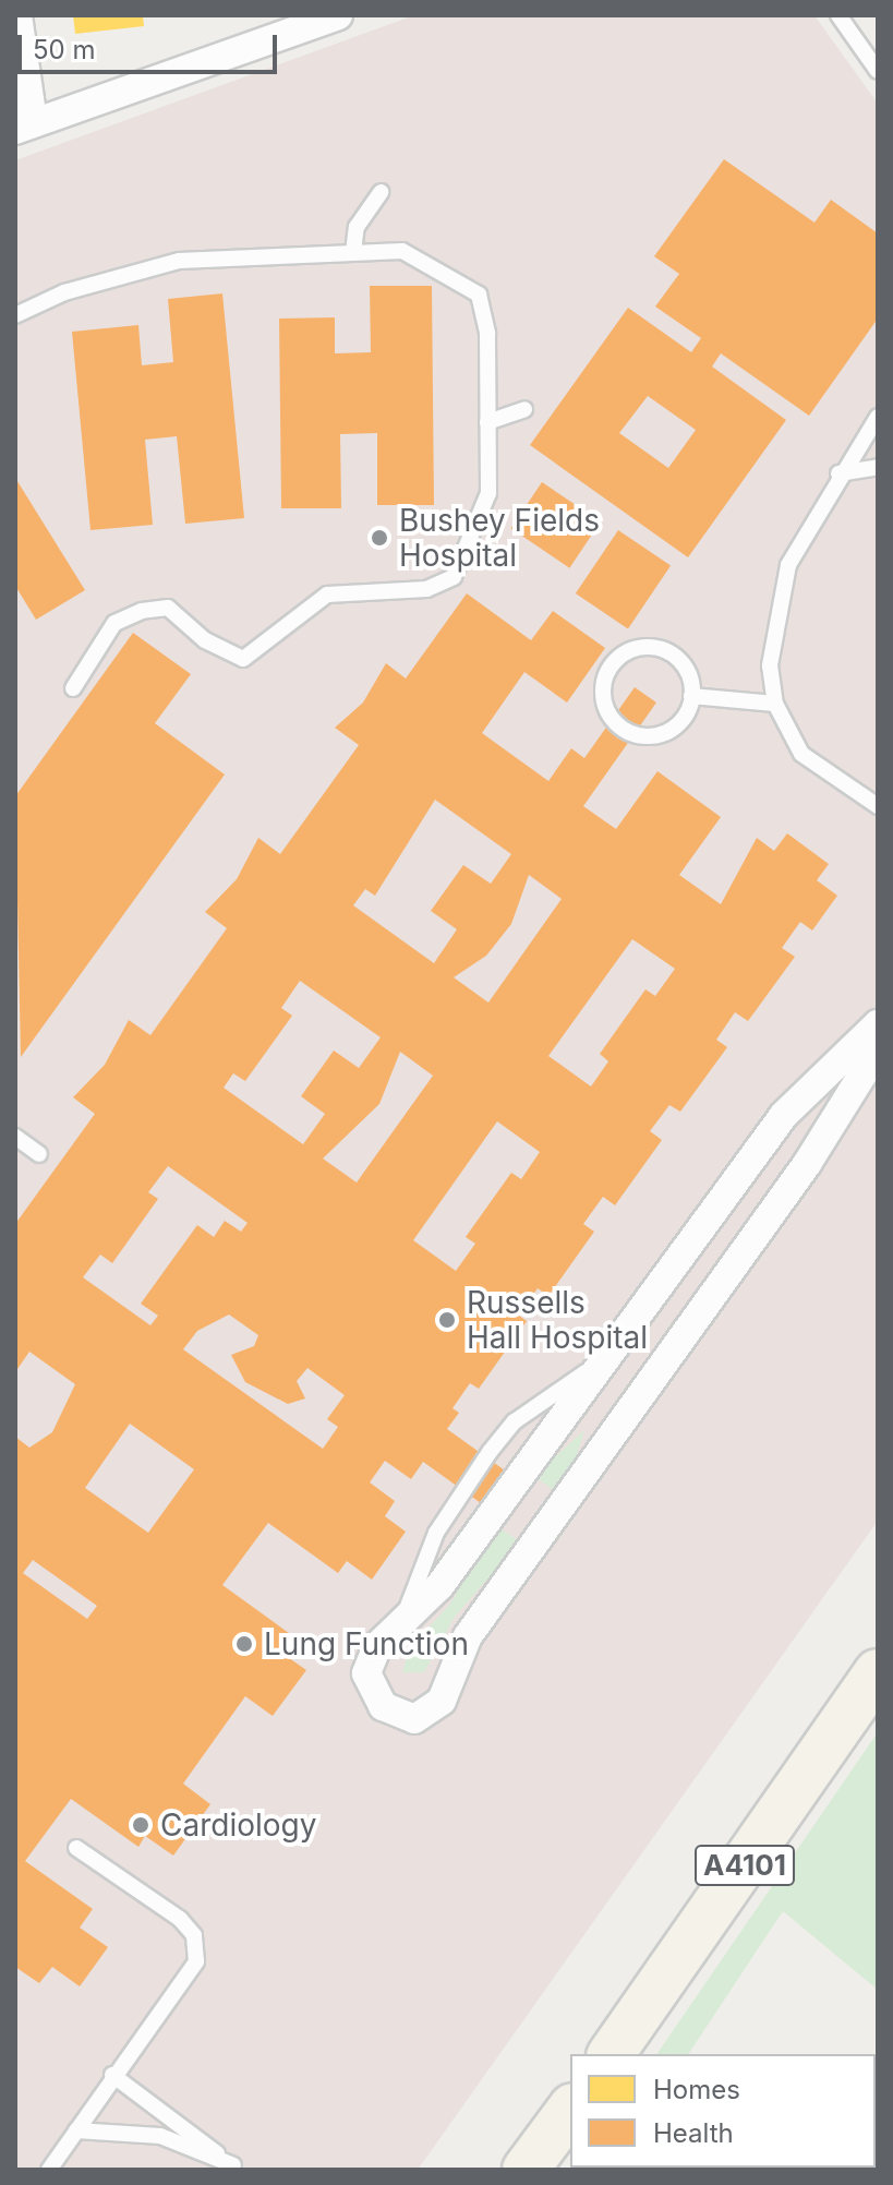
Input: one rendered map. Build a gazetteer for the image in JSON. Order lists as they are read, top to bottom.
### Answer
{
  "streets": {
    "main road": ["A4101"]
  },
  "places": [
    "Bushey Fields Hospital",
    "Russells Hall Hospital",
    "Lung Function",
    "Cardiology"
  ],
  "legend": ["Homes", "Health"],
  "scale_bar": "50 m"
}
